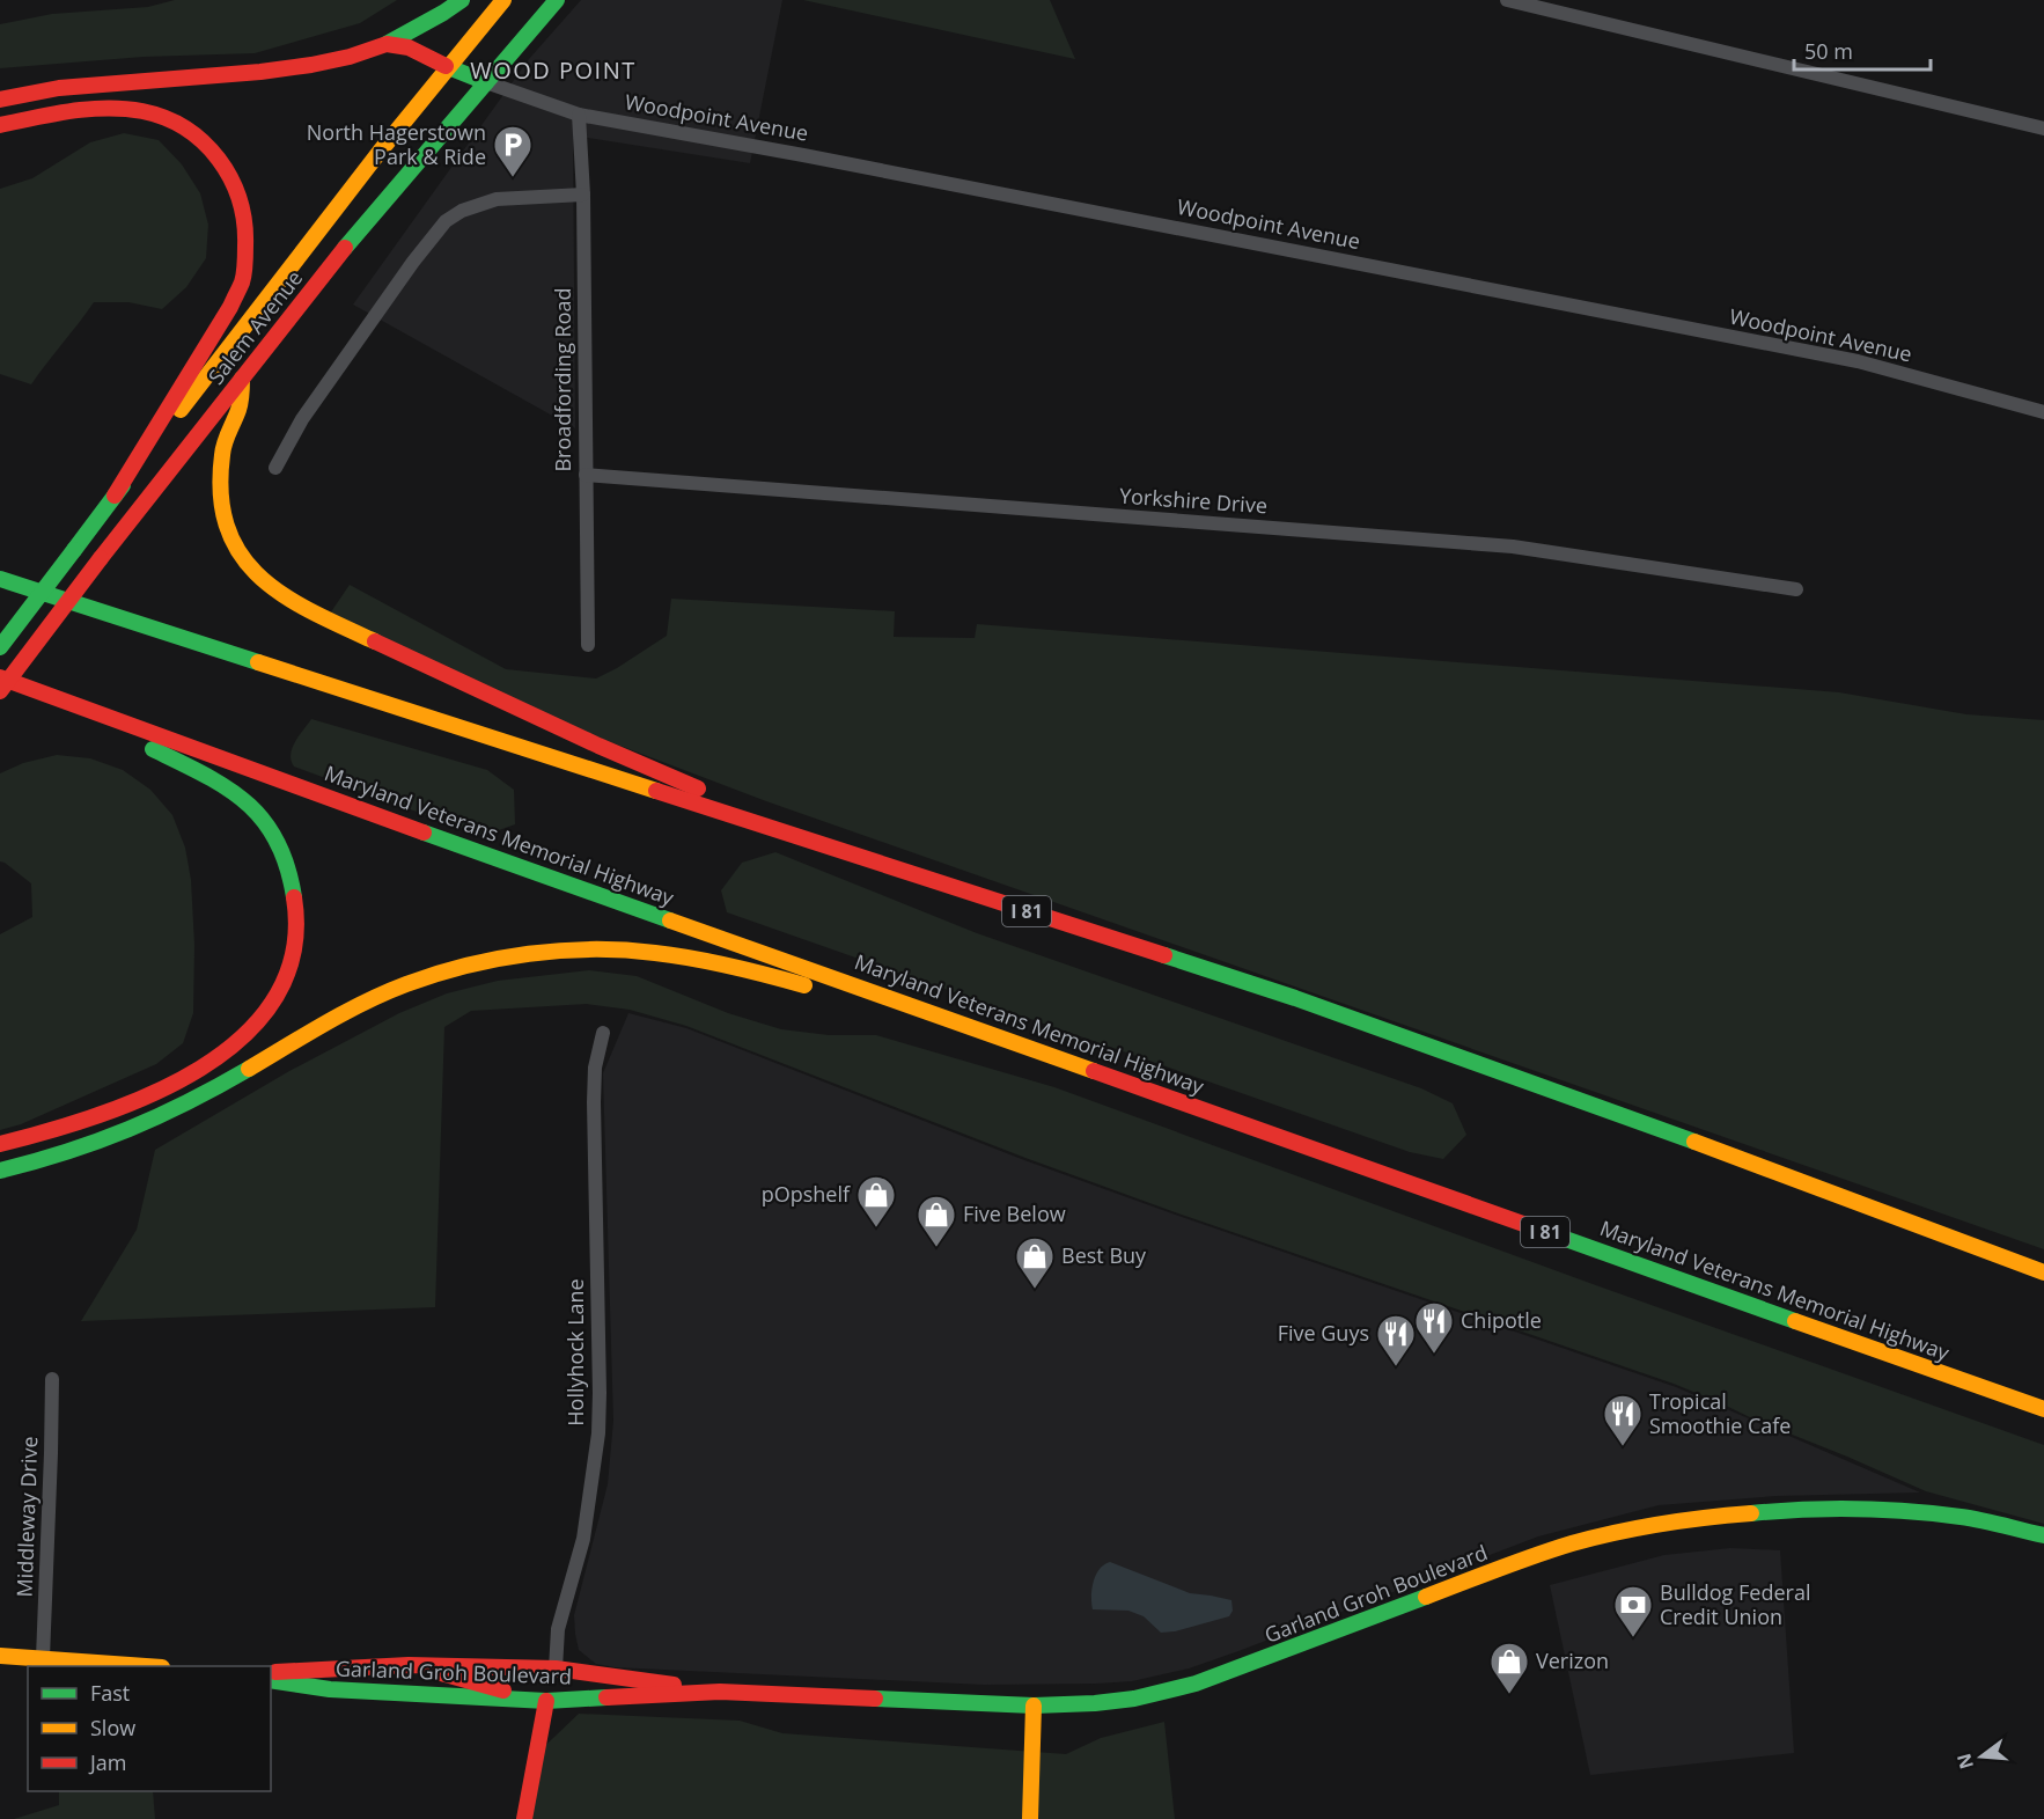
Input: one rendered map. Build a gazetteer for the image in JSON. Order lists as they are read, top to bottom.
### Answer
{
  "streets": {
    "main road": [
      "Salem Avenue",
      "Maryland Veterans Memorial Highway",
      "I 81",
      "Garland Groh Boulevard"
    ],
    "street": [
      "Woodpoint Avenue",
      "Broadfording Road",
      "Yorkshire Drive",
      "Hollyhock Lane",
      "Middleway Drive"
    ]
  },
  "crossings": [
    ["Woodpoint Avenue", "Salem Avenue"],
    ["Woodpoint Avenue", "Broadfording Road"],
    ["Broadfording Road", "Yorkshire Drive"],
    ["Hollyhock Lane", "Garland Groh Boulevard"]
  ],
  "districts": ["WOOD POINT"],
  "places": {
    "parking": ["North Hagerstown Park & Ride"],
    "shop": [
      "pOpshelf",
      "Five Below",
      "Best Buy",
      "Verizon"
    ],
    "restaurant": ["Chipotle", "Five Guys", "Tropical Smoothie Cafe"],
    "bank": ["Bulldog Federal Credit Union"]
  },
  "legend": ["Fast", "Slow", "Jam"],
  "scale_bar": "50 m",
  "north": "left"
}
